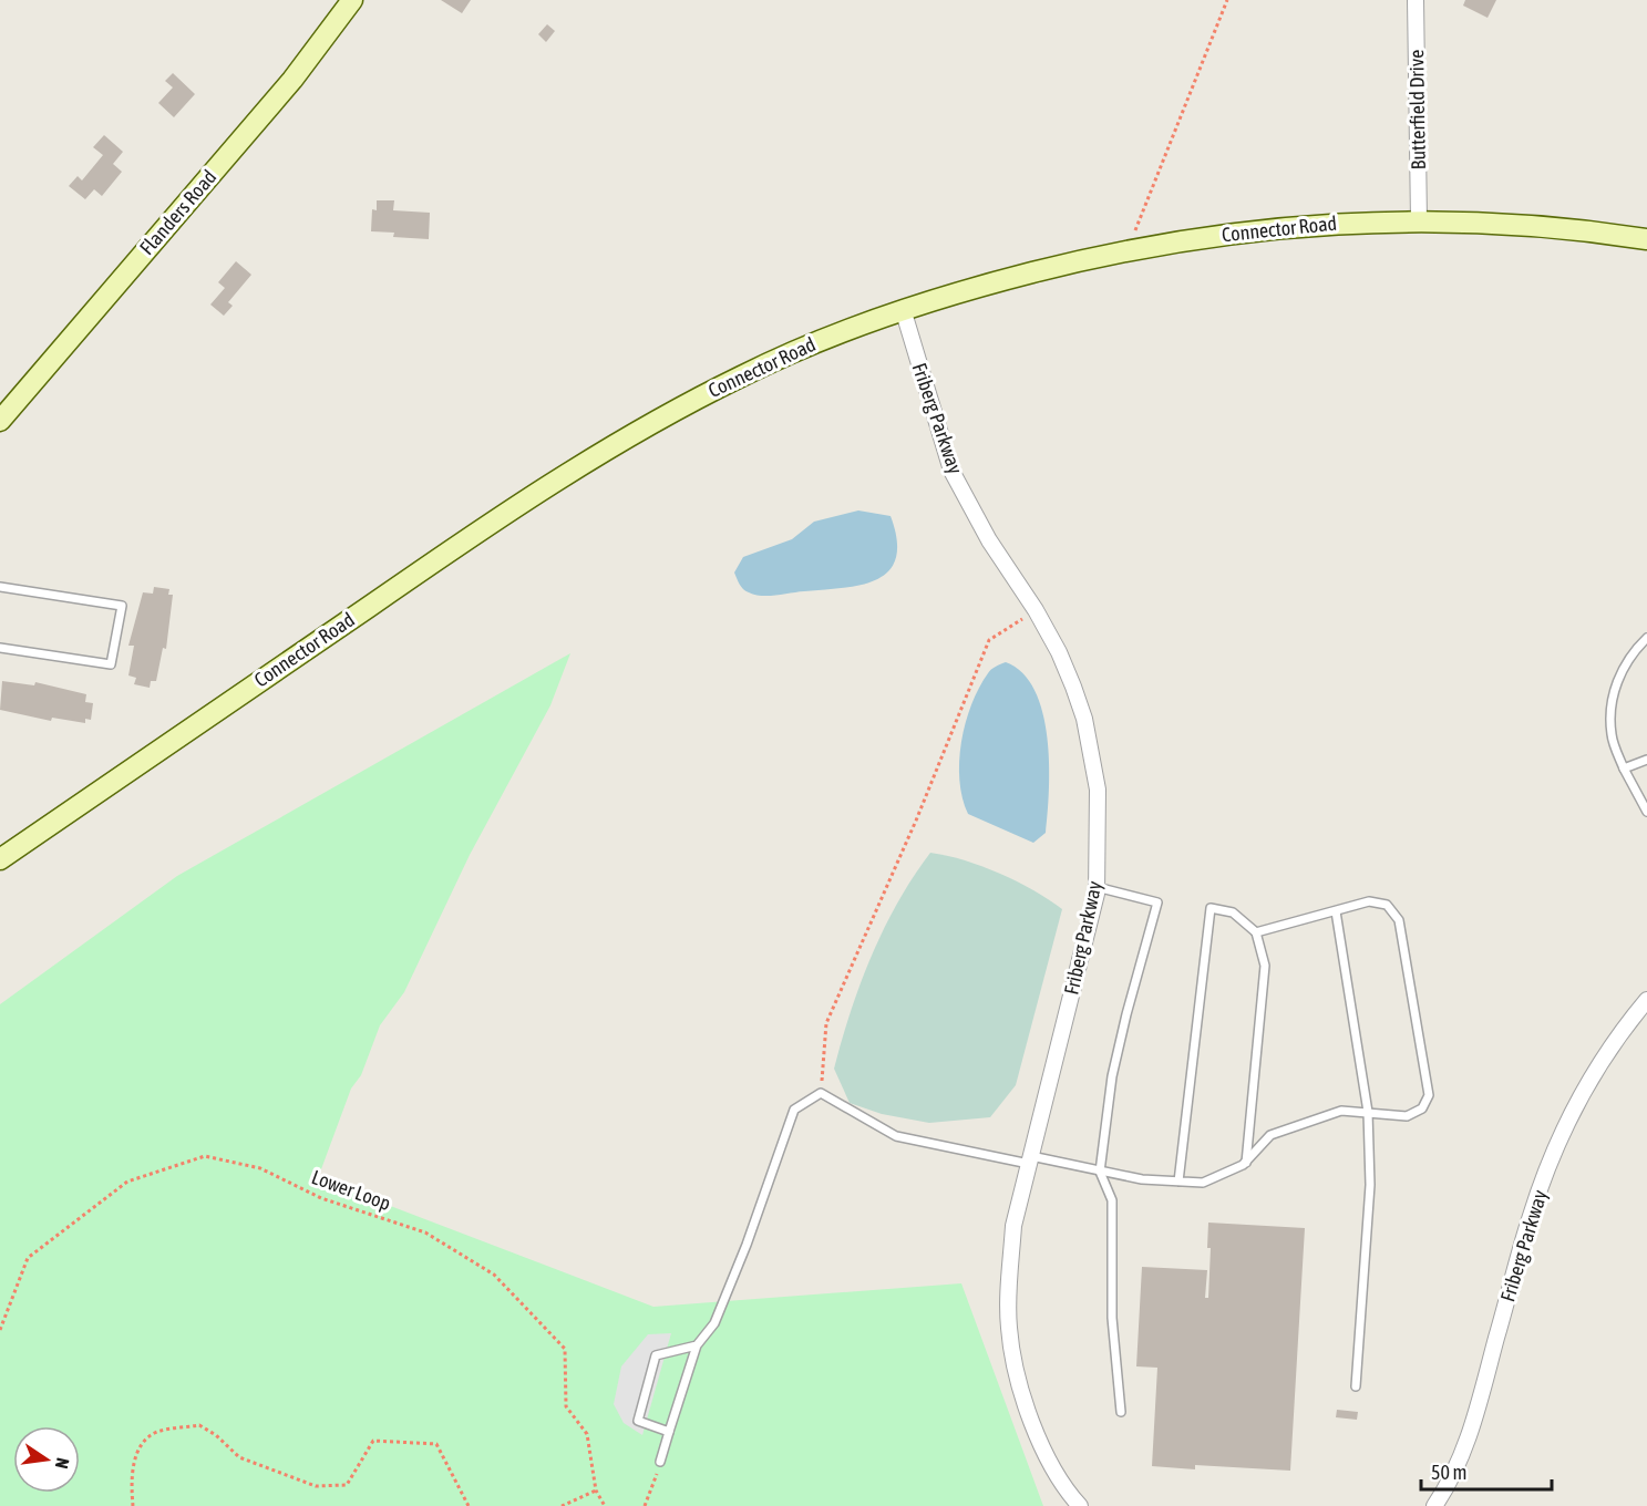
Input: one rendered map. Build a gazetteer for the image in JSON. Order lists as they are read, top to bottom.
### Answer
{
  "streets": {
    "street": [
      "Butterfield Drive",
      "Flanders Road",
      "Connector Road",
      "Friberg Parkway"
    ],
    "path": ["Lower Loop"]
  },
  "crossings": [
    ["Butterfield Drive", "Connector Road"],
    ["Connector Road", "Friberg Parkway"]
  ],
  "scale_bar": "50 m",
  "north": "right"
}
